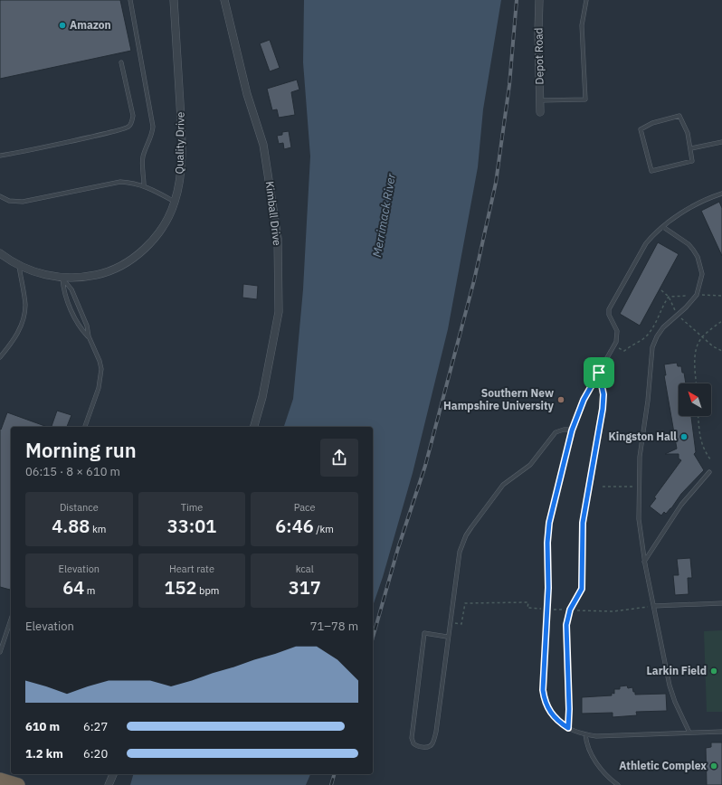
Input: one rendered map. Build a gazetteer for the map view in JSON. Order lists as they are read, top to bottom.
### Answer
{
  "streets": {
    "street": ["Depot Road", "Quality Drive", "Kimball Drive"]
  },
  "water": ["Merrimack River"],
  "places": [
    "Amazon",
    "Southern New Hampshire University",
    "Kingston Hall",
    "Larkin Field",
    "Athletic Complex"
  ],
  "north": "top left",
  "page": {
    "heading": ["Morning run", "06:15 · 8 × 610 m"],
    "stats": [
      ["Distance", "4.88 km"],
      ["Time", "33:01"],
      ["Pace", "6:46 /km"],
      ["Elevation", "64 m"],
      ["Heart rate", "152 bpm"],
      ["kcal", "317"]
    ],
    "chart": ["Elevation", "71–78 m"],
    "list": [
      {
        "name": "610 m",
        "note": "6:27"
      },
      {
        "name": "1.2 km",
        "note": "6:20"
      }
    ]
  }
}
